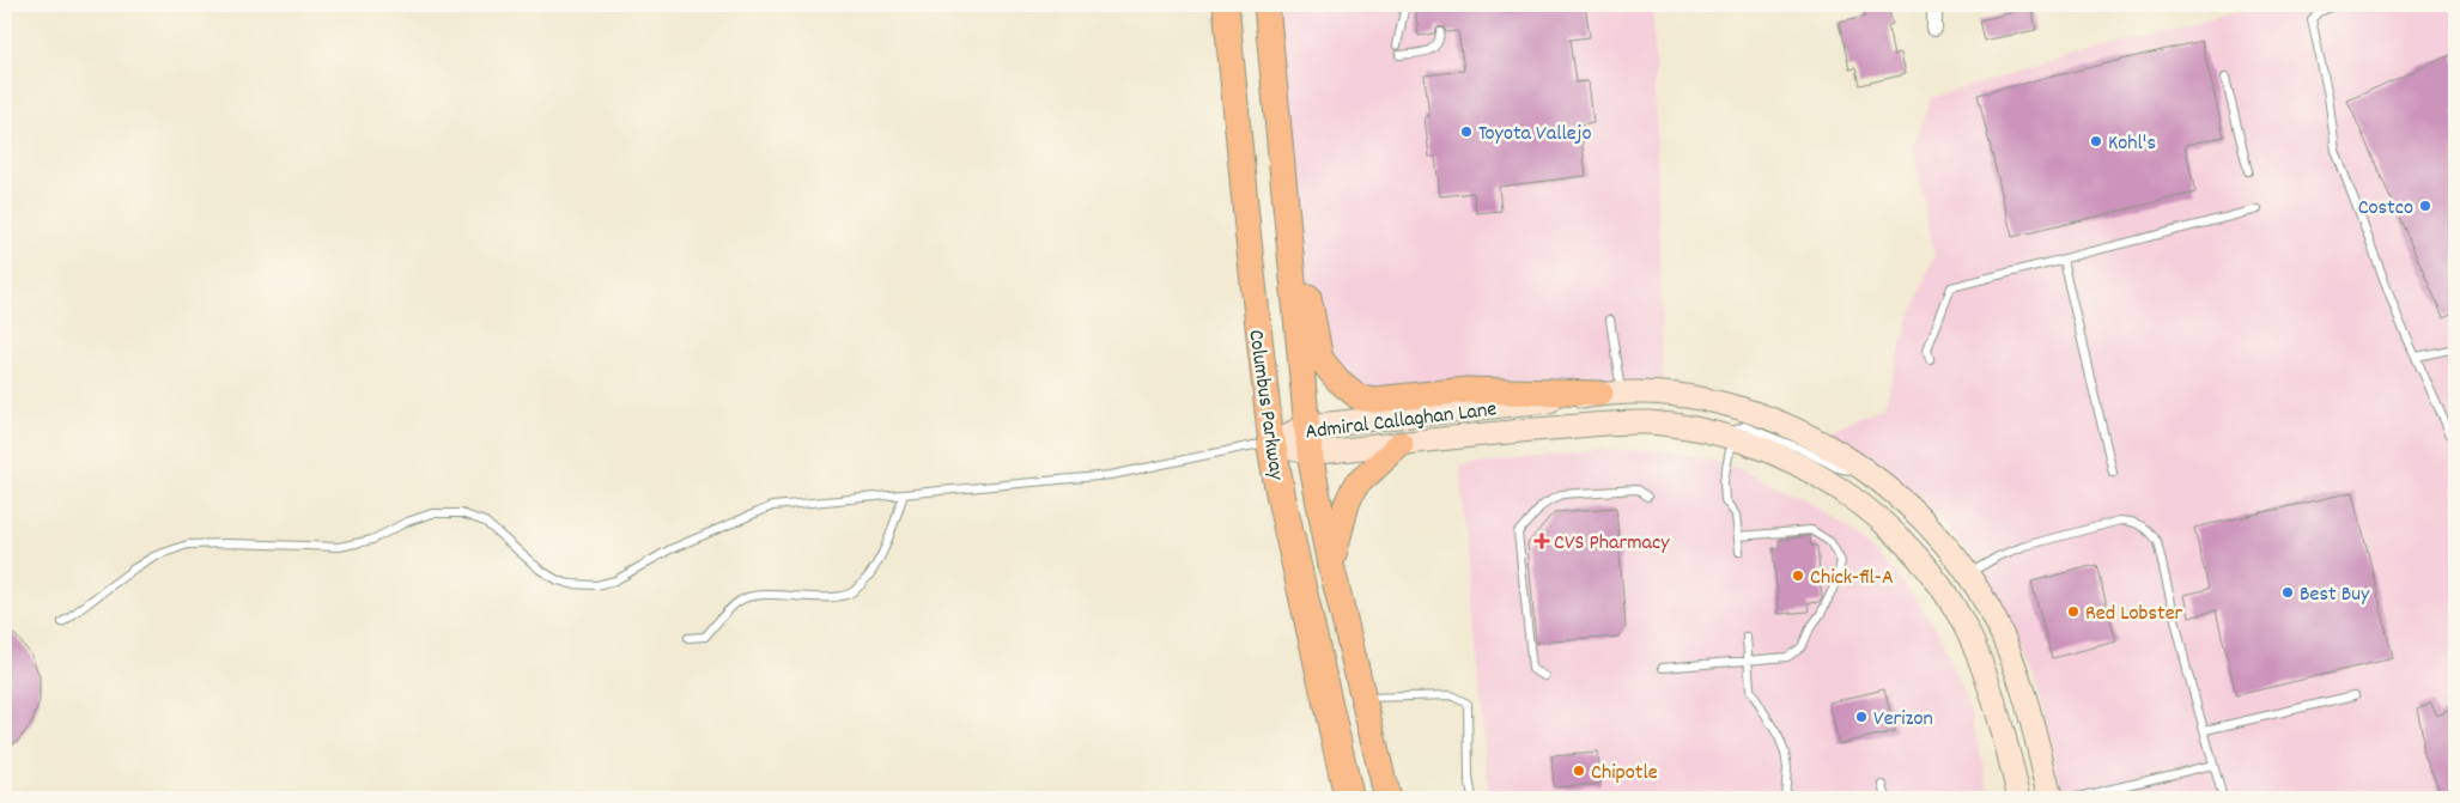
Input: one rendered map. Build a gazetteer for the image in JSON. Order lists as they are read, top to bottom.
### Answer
{
  "streets": {
    "highway": ["Columbus Parkway"],
    "main road": ["Admiral Callaghan Lane"]
  },
  "crossings": [
    ["Columbus Parkway", "Admiral Callaghan Lane"]
  ],
  "places": {
    "other": [
      "Toyota Vallejo",
      "Kohl's",
      "Costco",
      "Chick-fil-A",
      "Best Buy",
      "Red Lobster",
      "Verizon",
      "Chipotle"
    ],
    "health": ["CVS Pharmacy"]
  }
}
